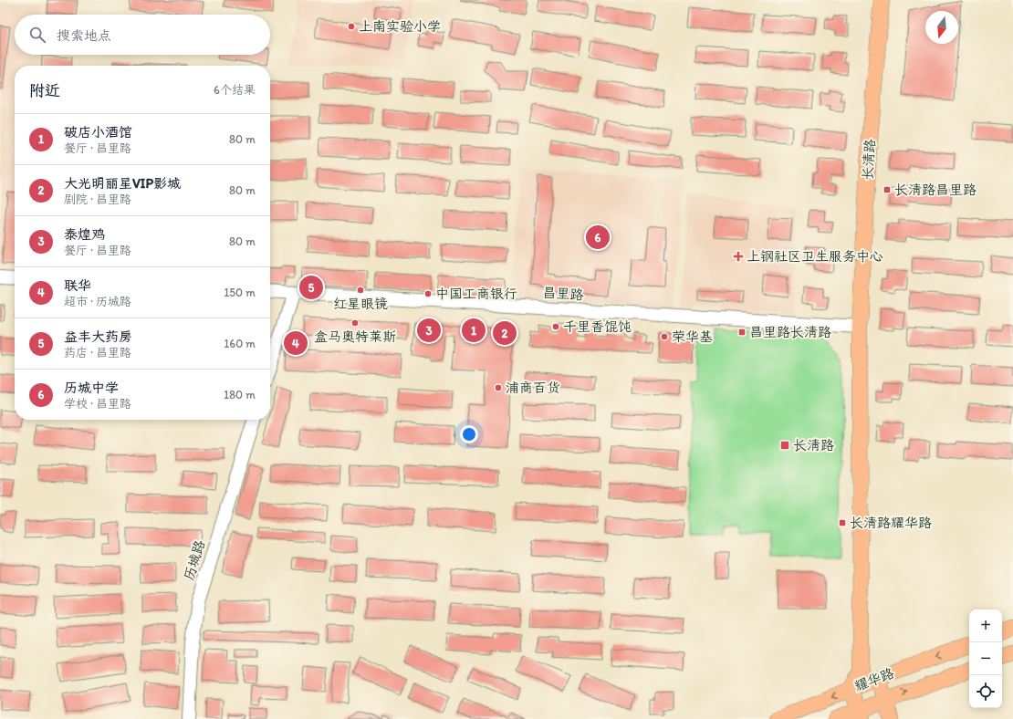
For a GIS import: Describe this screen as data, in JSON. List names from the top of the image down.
{
  "streets": {
    "main road": ["长清路", "耀华路"],
    "street": ["昌里路", "历城路"]
  },
  "crossings": [
    ["长清路", "昌里路"],
    ["长清路", "耀华路"]
  ],
  "places": {
    "other": [
      "上南实验小学",
      "红星眼镜",
      "中国工商银行",
      "盒马奥特莱斯",
      "千里香馄饨",
      "荣华基",
      "浦商百货"
    ],
    "transit": [
      "长清路昌里路",
      "昌里路长清路",
      "长清路",
      "长清路耀华路"
    ],
    "health": ["上钢社区卫生服务中心"]
  },
  "north": "bottom",
  "page": {
    "search": "搜索地点",
    "heading": ["附近", "6个结果"],
    "list": [
      {
        "mark": "1",
        "name": "破店小酒馆",
        "note": "餐厅 · 昌里路",
        "value": "80 m"
      },
      {
        "mark": "2",
        "name": "大光明丽星VIP影城",
        "note": "剧院 · 昌里路",
        "value": "80 m"
      },
      {
        "mark": "3",
        "name": "泰煌鸡",
        "note": "餐厅 · 昌里路",
        "value": "80 m"
      },
      {
        "mark": "4",
        "name": "联华",
        "note": "超市 · 历城路",
        "value": "150 m"
      },
      {
        "mark": "5",
        "name": "益丰大药房",
        "note": "药店 · 昌里路",
        "value": "160 m"
      },
      {
        "mark": "6",
        "name": "历城中学",
        "note": "学校 · 昌里路",
        "value": "180 m"
      }
    ],
    "pins": [
      "6",
      "5",
      "1",
      "3",
      "2",
      "4"
    ],
    "map_buttons": ["+", "−"]
  }
}
